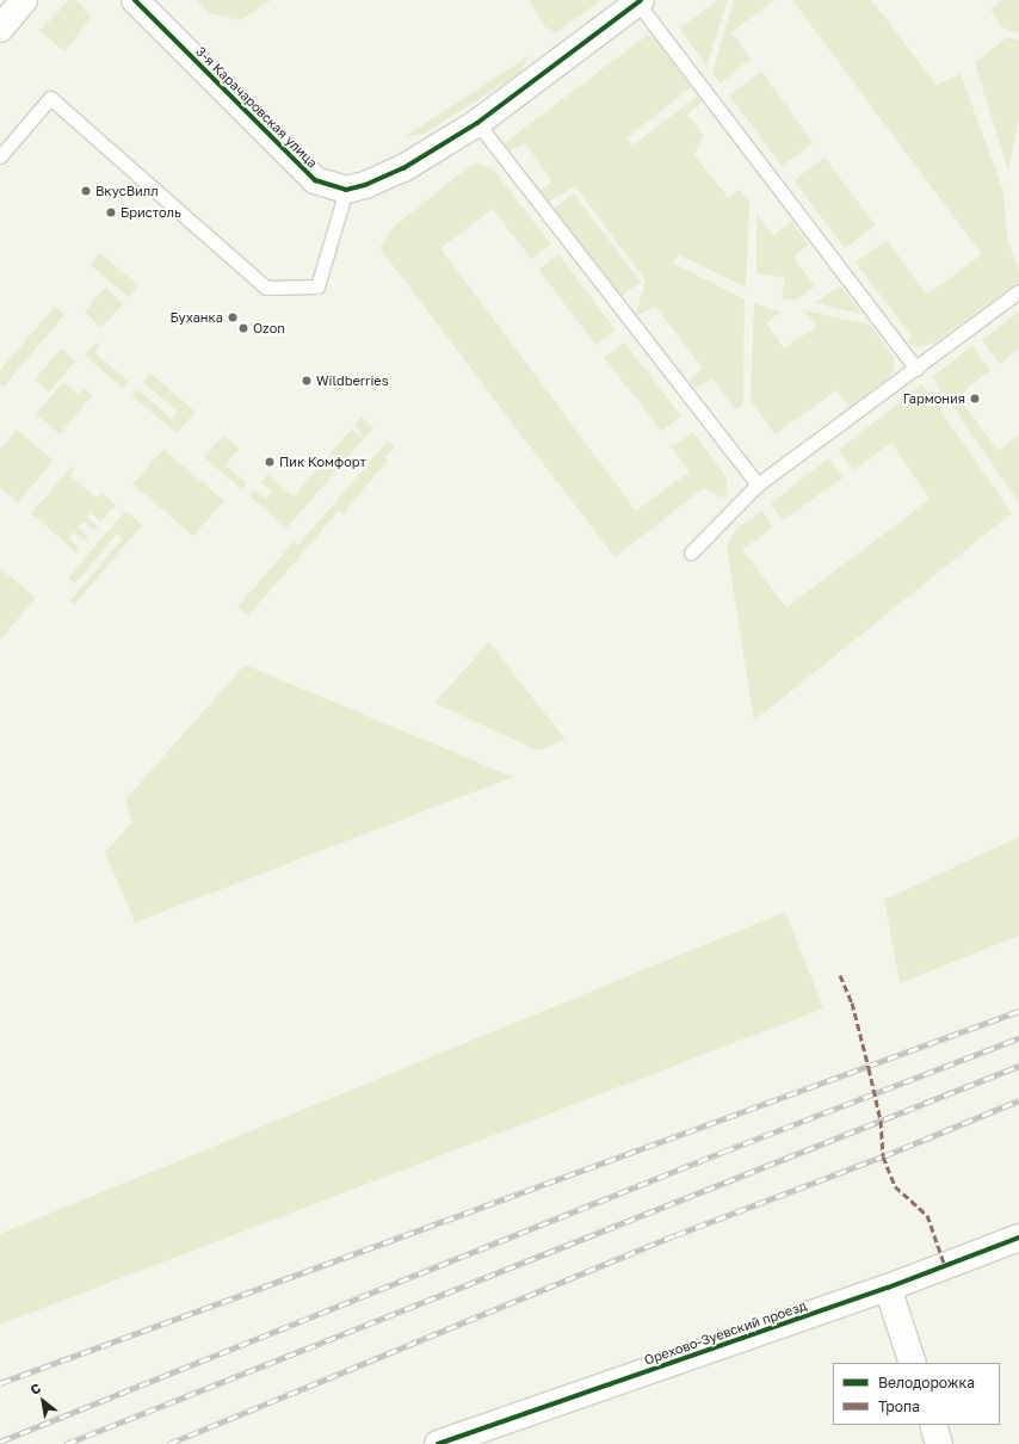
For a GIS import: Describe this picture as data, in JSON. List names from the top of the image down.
{
  "streets": {
    "street": ["3-я Карачаровская улица", "Орехово-Зуевский проезд"]
  },
  "places": [
    "ВкусВилл",
    "Бристоль",
    "Буханка",
    "Ozon",
    "Wildberries",
    "Гармония",
    "Пик Комфорт"
  ],
  "legend": ["Велодорожка", "Тропа"],
  "north": "top left"
}
